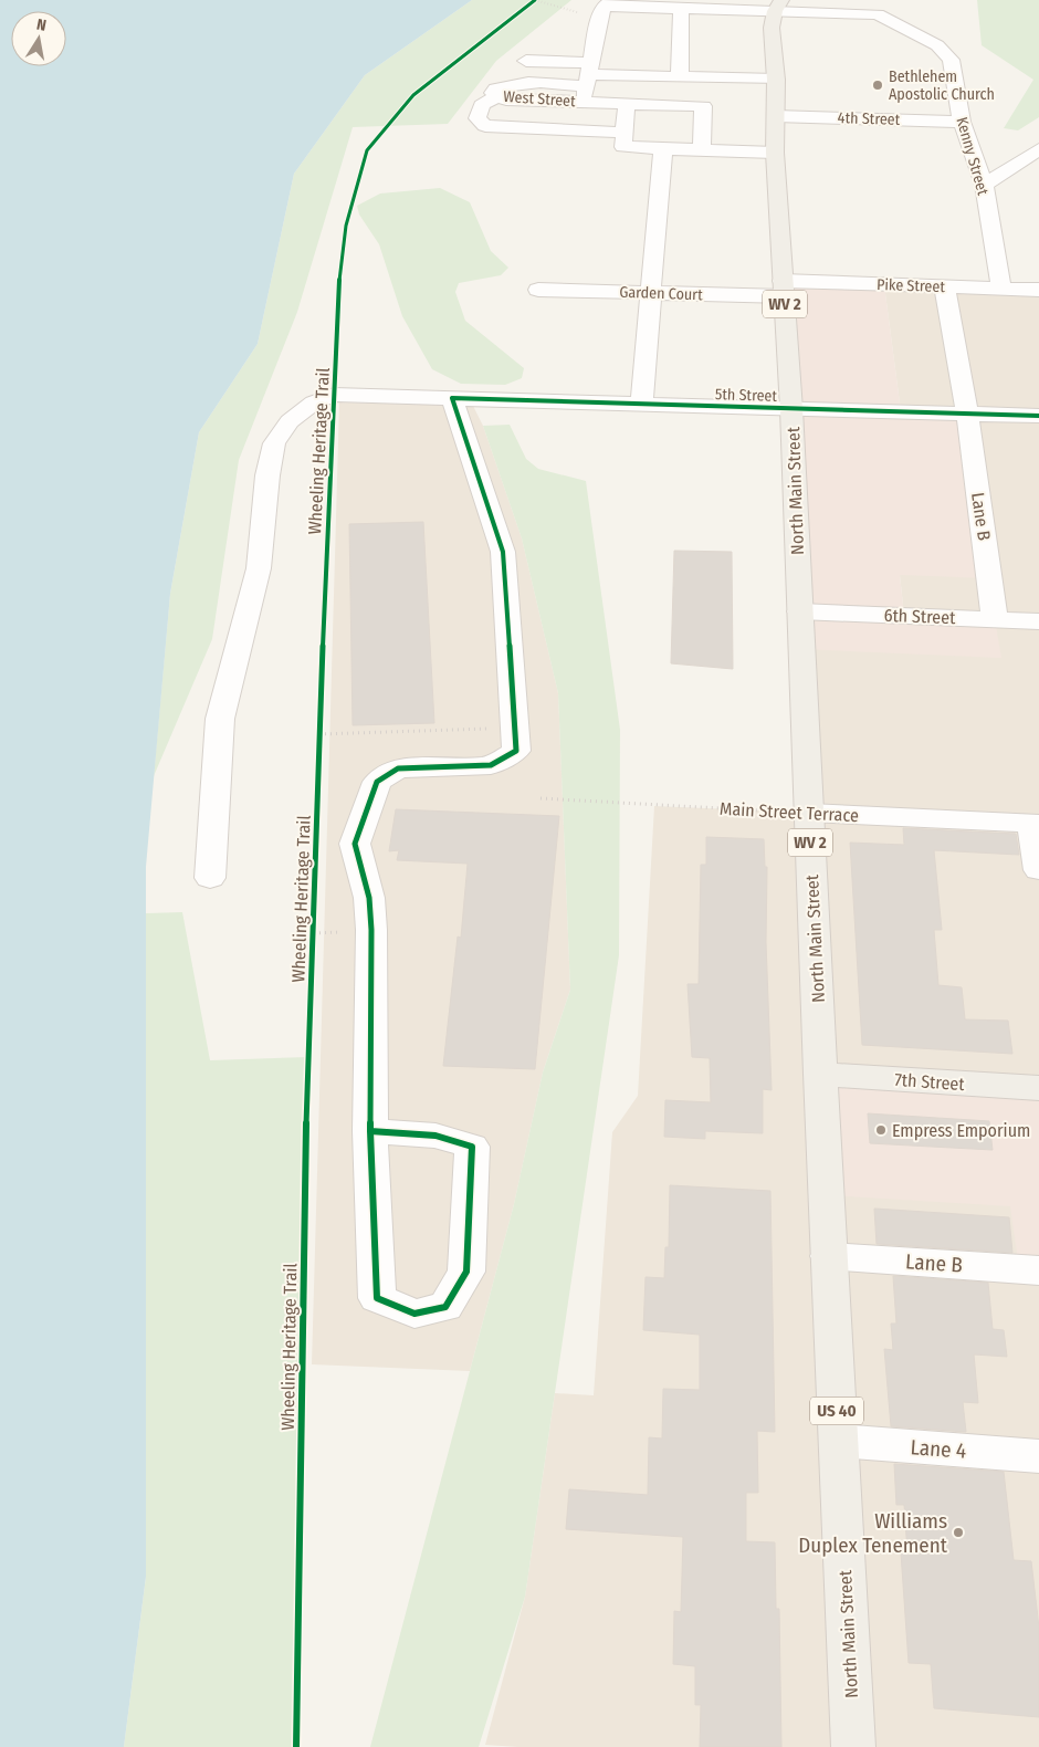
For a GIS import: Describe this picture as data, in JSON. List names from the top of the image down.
{
  "streets": {
    "main road": [
      "WV 2",
      "North Main Street",
      "7th Street",
      "US 40"
    ],
    "street": [
      "West Street",
      "4th Street",
      "Kenny Street",
      "Pike Street",
      "Garden Court",
      "5th Street",
      "Lane B",
      "6th Street",
      "Main Street Terrace",
      "Lane 4"
    ],
    "cycle path": ["Wheeling Heritage Trail"]
  },
  "crossings": [
    ["4th Street", "Kenny Street"],
    ["4th Street", "North Main Street"],
    ["Kenny Street", "Pike Street"],
    ["Pike Street", "Garden Court"],
    ["Pike Street", "North Main Street"],
    ["Garden Court", "North Main Street"],
    ["5th Street", "North Main Street"],
    ["5th Street", "Lane B"],
    ["North Main Street", "Lane B"],
    ["North Main Street", "6th Street"],
    ["North Main Street", "Main Street Terrace"],
    ["North Main Street", "7th Street"],
    ["North Main Street", "Lane 4"],
    ["Lane B", "6th Street"]
  ],
  "places": ["Bethlehem Apostolic Church", "Empress Emporium", "Williams Duplex Tenement"],
  "north": "top"
}
